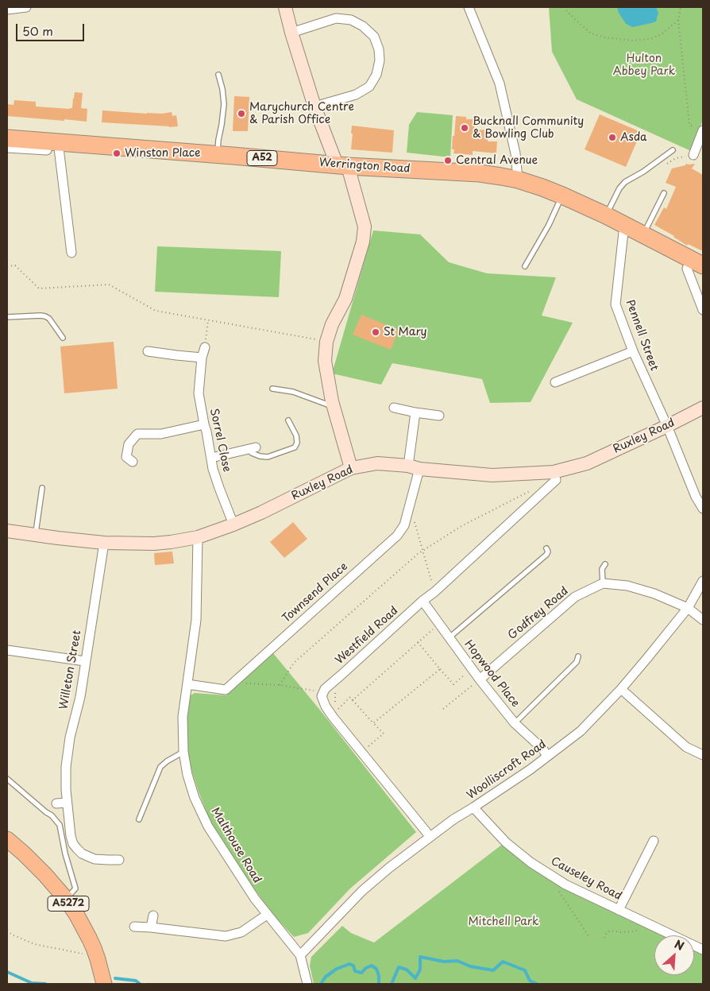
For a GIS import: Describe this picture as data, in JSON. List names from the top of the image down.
{
  "streets": {
    "highway": ["A52", "Werrington Road"],
    "main road": ["A5272"],
    "street": [
      "Pennell Street",
      "Ruxley Road",
      "Sorrel Close",
      "Townsend Place",
      "Godfrey Road",
      "Westfield Road",
      "Willeton Street",
      "Hopwood Place",
      "Woolliscroft Road",
      "Malthouse Road",
      "Causeley Road"
    ]
  },
  "crossings": [
    ["Werrington Road", "Pennell Street"],
    ["Pennell Street", "Ruxley Road"],
    ["Ruxley Road", "Sorrel Close"],
    ["Ruxley Road", "Townsend Place"],
    ["Ruxley Road", "Westfield Road"],
    ["Ruxley Road", "Willeton Street"],
    ["Ruxley Road", "Malthouse Road"],
    ["Townsend Place", "Malthouse Road"],
    ["Godfrey Road", "Hopwood Place"],
    ["Westfield Road", "Hopwood Place"],
    ["Hopwood Place", "Woolliscroft Road"],
    ["Woolliscroft Road", "Malthouse Road"],
    ["Woolliscroft Road", "Causeley Road"]
  ],
  "parks": ["Hulton Abbey Park", "Mitchell Park"],
  "places": [
    "Marychurch Centre & Parish Office",
    "Bucknall Community & Bowling Club",
    "Asda",
    "Winston Place",
    "Central Avenue",
    "St Mary"
  ],
  "scale_bar": "50 m",
  "north": "top right"
}
